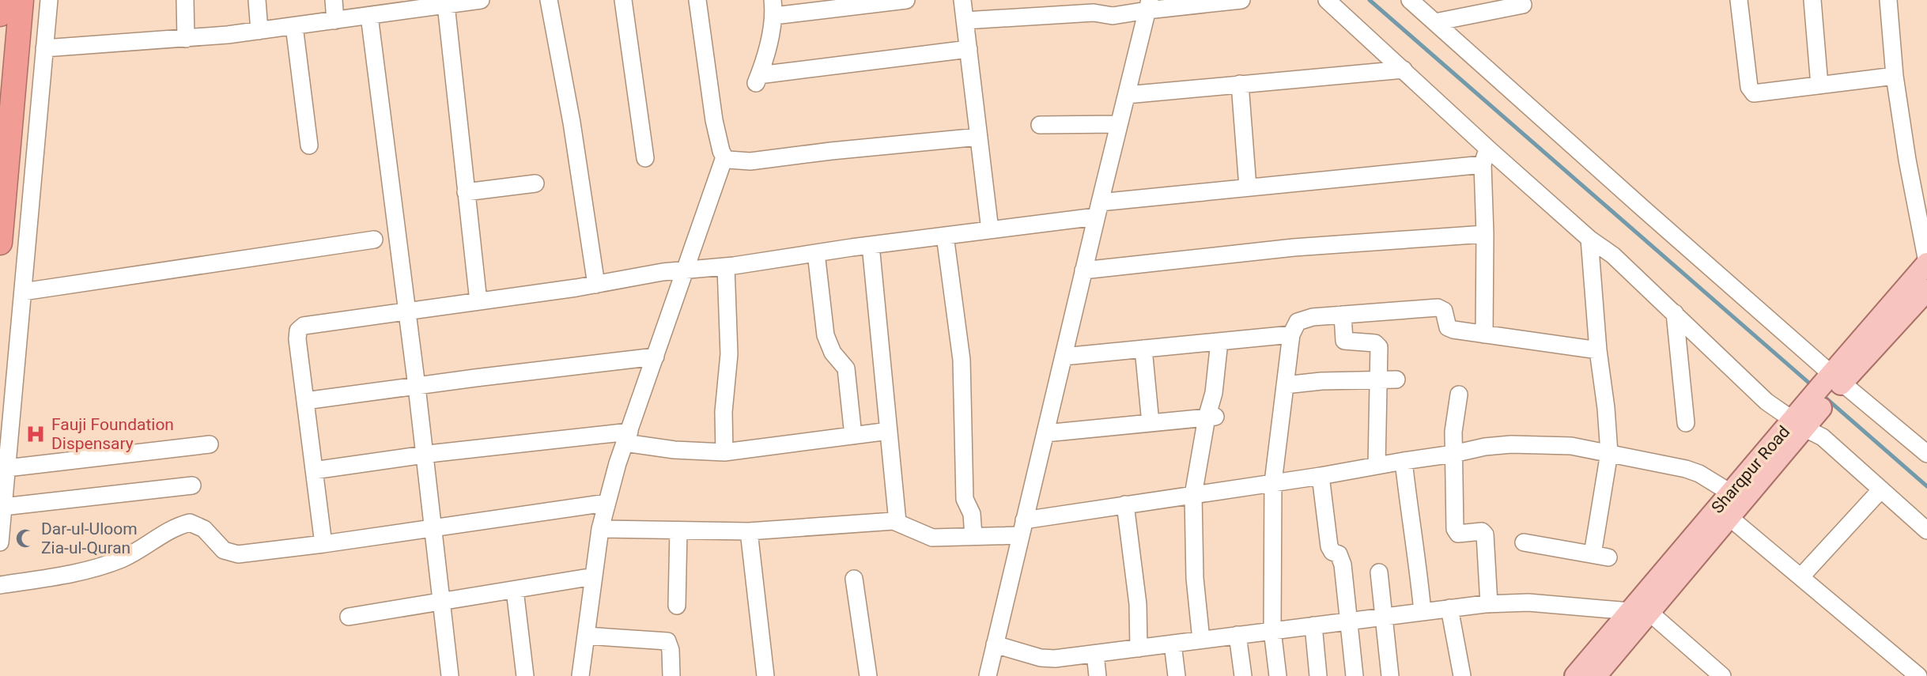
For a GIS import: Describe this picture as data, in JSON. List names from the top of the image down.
{
  "streets": {
    "main road": ["Sharqpur Road"]
  },
  "places": {
    "hospital": ["Fauji Foundation Dispensary"],
    "mosque": ["Dar-ul-Uloom Zia-ul-Quran"]
  }
}
